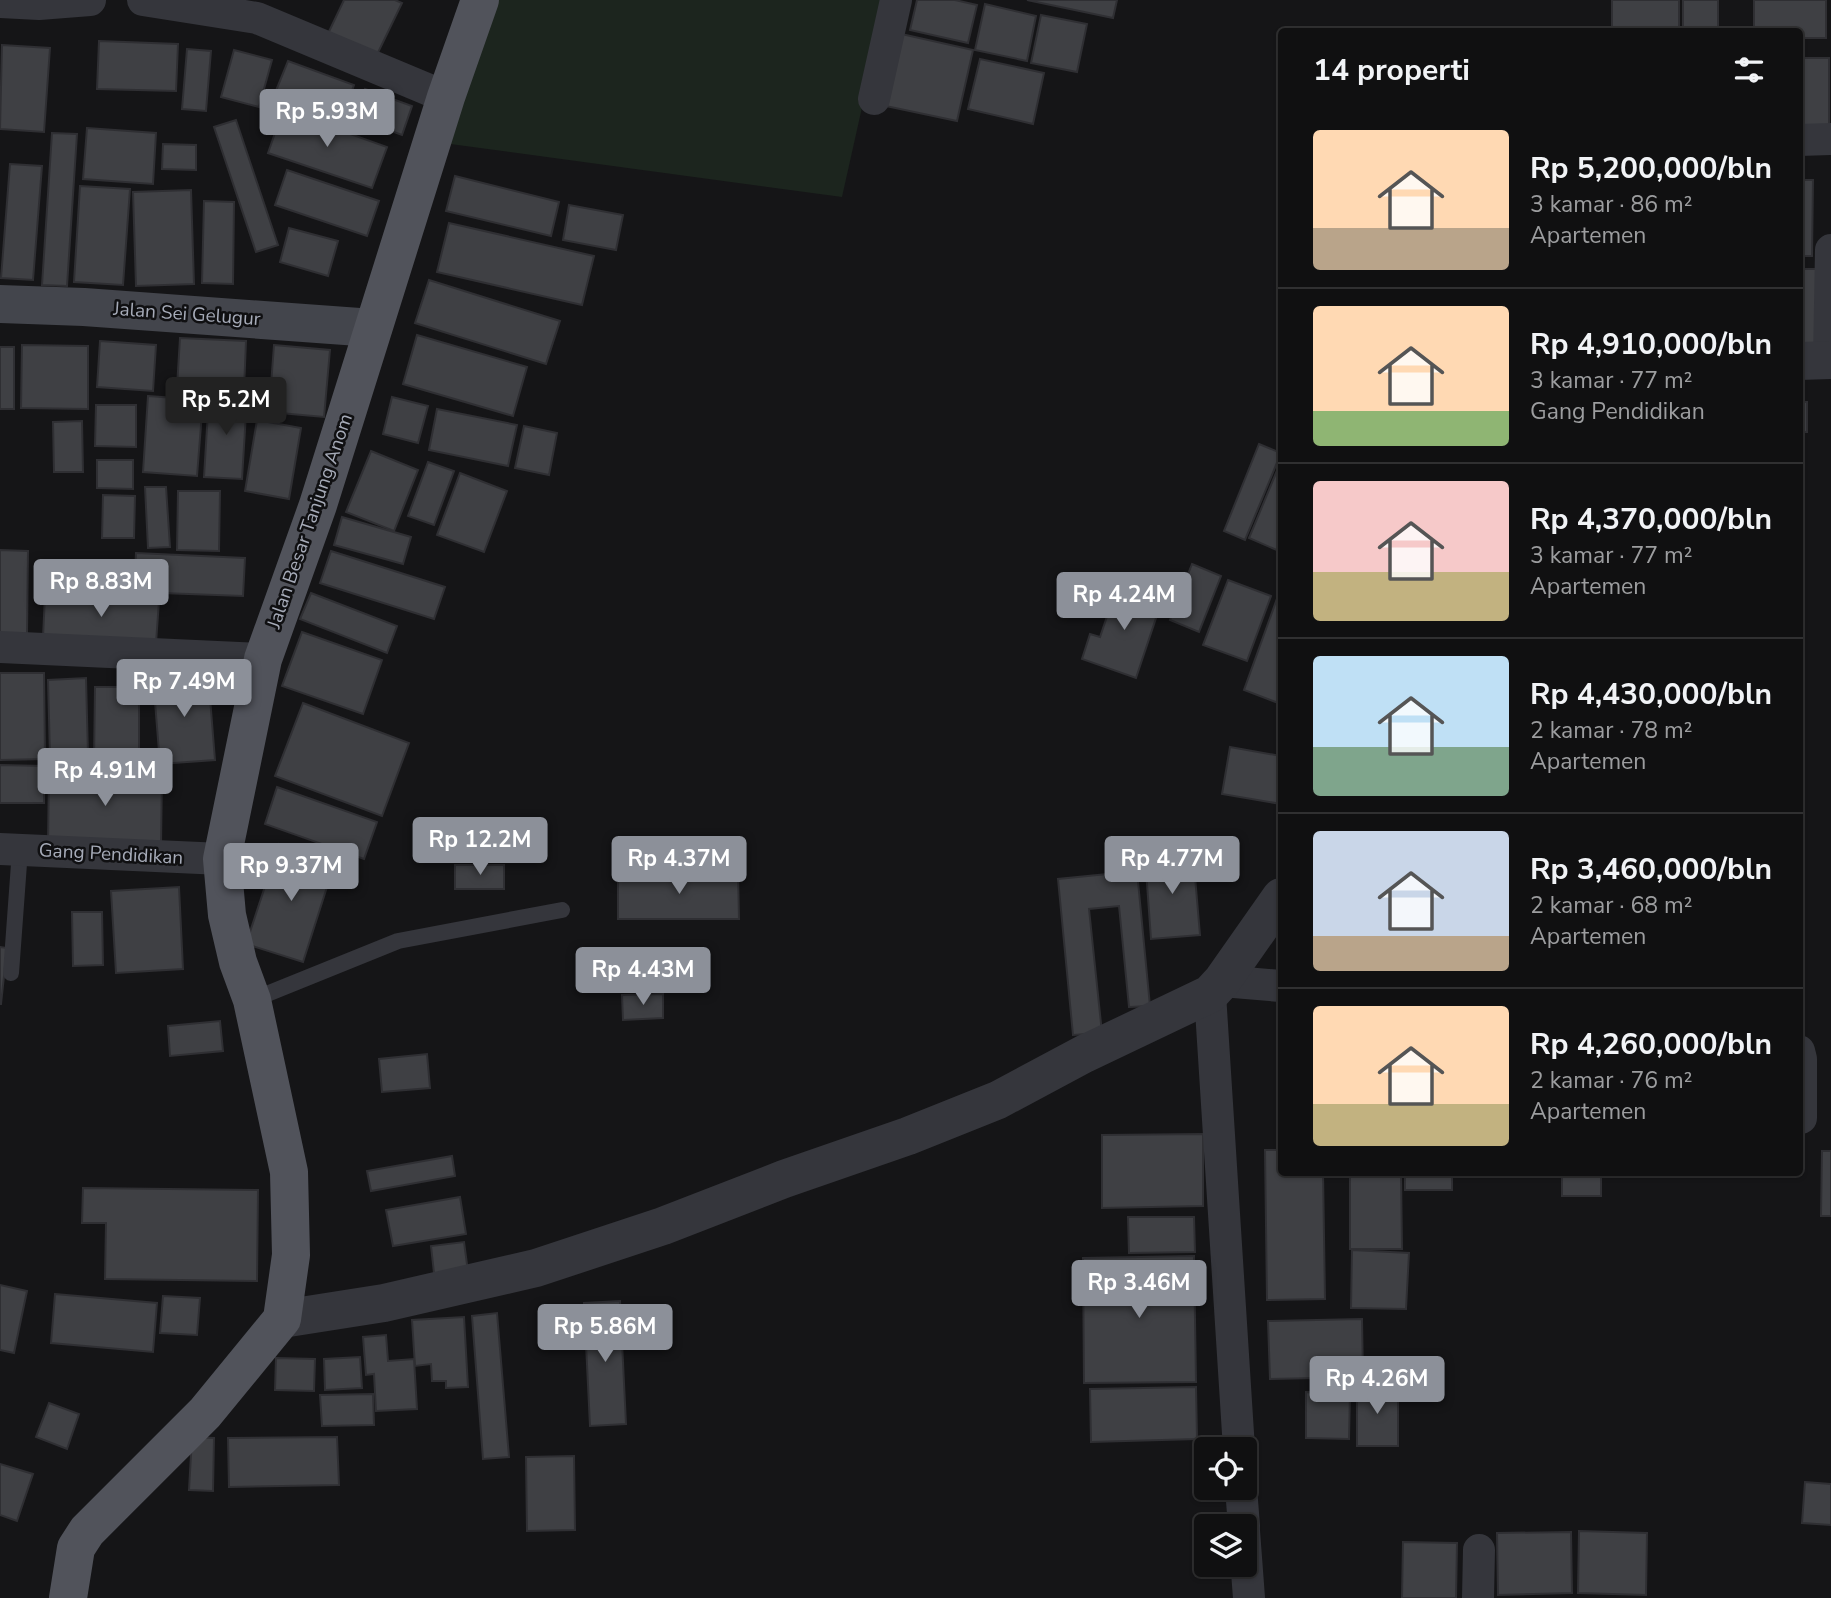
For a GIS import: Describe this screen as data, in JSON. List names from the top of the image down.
{
  "streets": {
    "main road": ["Jalan Sei Gelugur", "Jalan Besar Tanjung Anom"],
    "street": ["Gang Pendidikan"]
  },
  "crossings": [
    ["Jalan Sei Gelugur", "Jalan Besar Tanjung Anom"],
    ["Jalan Besar Tanjung Anom", "Gang Pendidikan"]
  ],
  "page": {
    "heading": "14 properti",
    "price": [
      "Rp 5.93M",
      "Rp 5.2M",
      "Rp 8.83M",
      "Rp 4.24M",
      "Rp 7.49M",
      "Rp 4.91M",
      "Rp 12.2M",
      "Rp 4.37M",
      "Rp 4.77M",
      "Rp 9.37M",
      "Rp 4.43M",
      "Rp 3.46M",
      "Rp 5.86M",
      "Rp 4.26M"
    ],
    "list": [
      {
        "name": "Rp 5,200,000/bln",
        "note": "3 kamar · 86 m² · Apartemen"
      },
      {
        "name": "Rp 4,910,000/bln",
        "note": "3 kamar · 77 m² · Gang Pendidikan"
      },
      {
        "name": "Rp 4,370,000/bln",
        "note": "3 kamar · 77 m² · Apartemen"
      },
      {
        "name": "Rp 4,430,000/bln",
        "note": "2 kamar · 78 m² · Apartemen"
      },
      {
        "name": "Rp 3,460,000/bln",
        "note": "2 kamar · 68 m² · Apartemen"
      },
      {
        "name": "Rp 4,260,000/bln",
        "note": "2 kamar · 76 m² · Apartemen"
      }
    ]
  }
}
